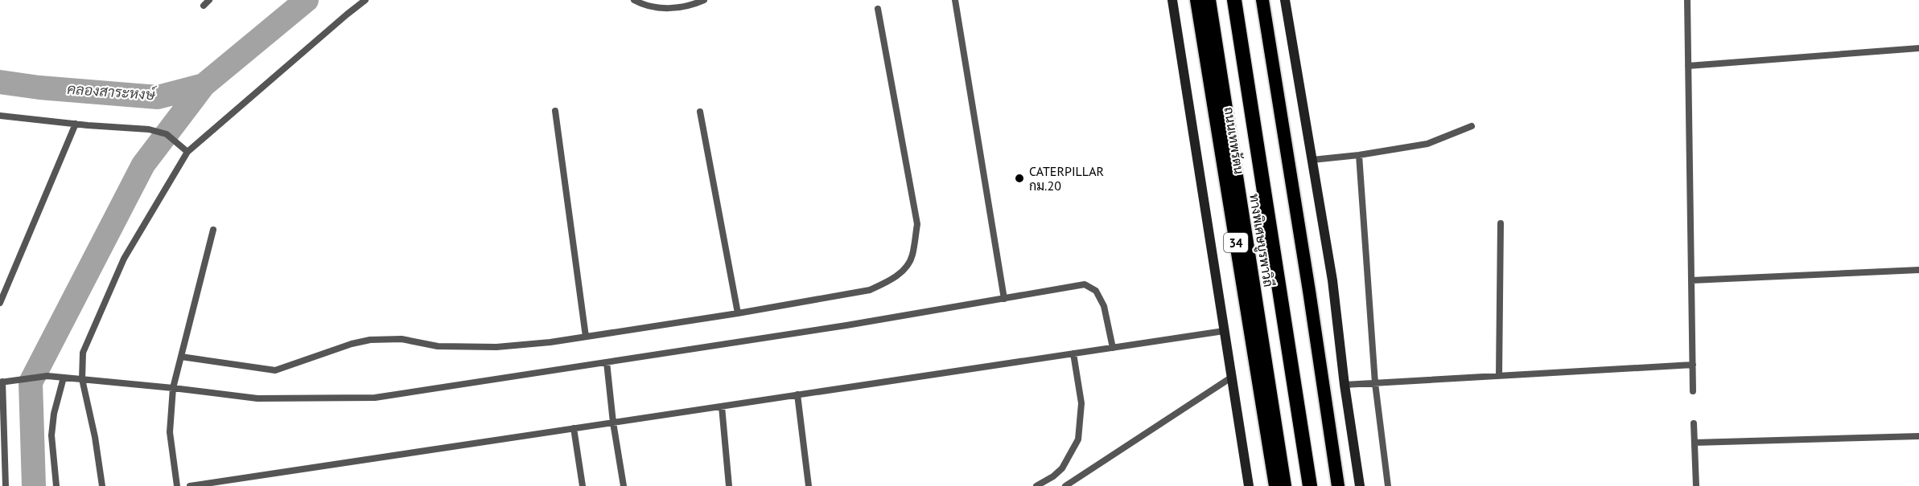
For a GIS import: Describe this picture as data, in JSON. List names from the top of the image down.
{
  "streets": {
    "highway": ["ถนนเทพรัตน", "ทางพิเศษบูรพาวิถี", "34"]
  },
  "water": ["คลองสาระหงษ์"],
  "places": ["CATERPILLAR กม.20"]
}
